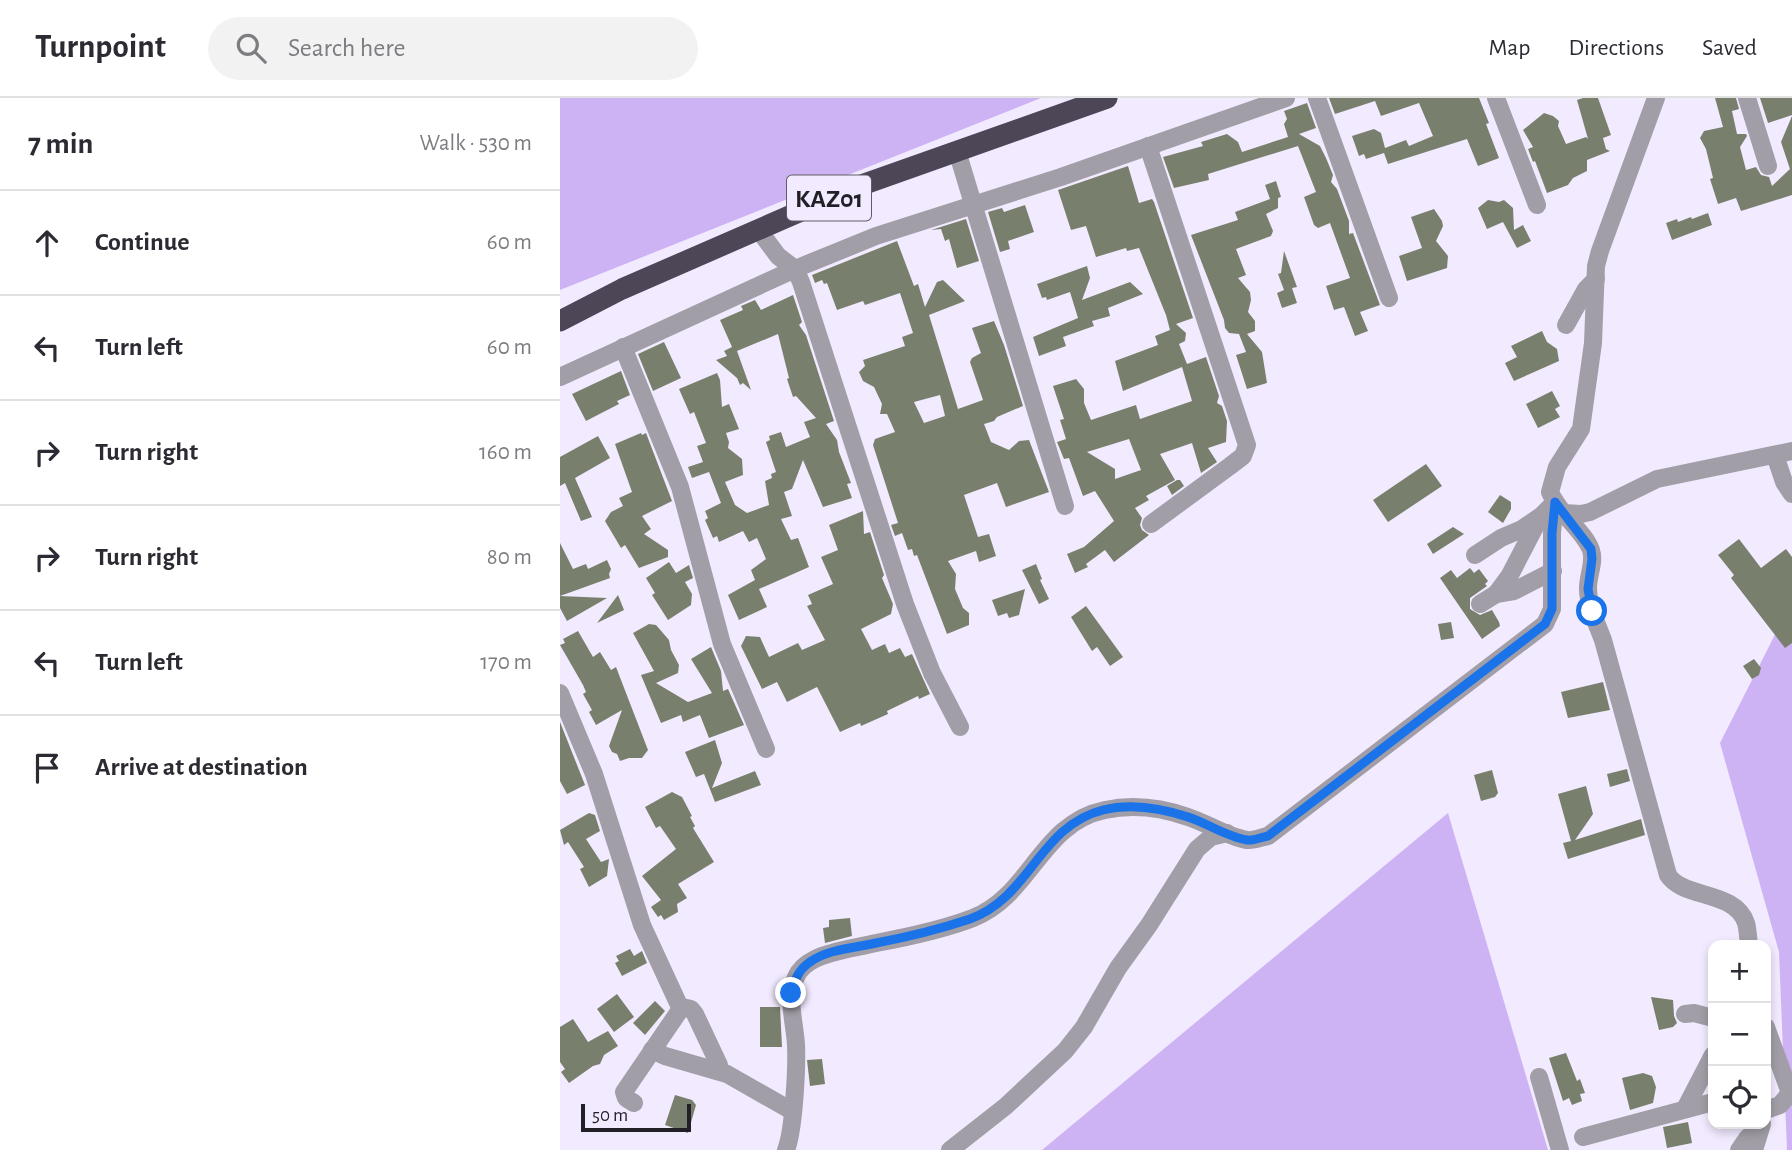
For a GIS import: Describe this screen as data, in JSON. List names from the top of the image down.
{
  "streets": {
    "highway": ["KАZ01"]
  },
  "scale_bar": "50 m",
  "page": {
    "header": "Turnpoint",
    "search": "Search here",
    "nav": ["Map", "Directions", "Saved"],
    "heading": ["7 min", "Walk · 530 m"],
    "list": [
      ["Continue", "60 m"],
      ["Turn left", "60 m"],
      ["Turn right", "160 m"],
      ["Turn right", "80 m"],
      ["Turn left", "170 m"],
      "Arrive at destination"
    ],
    "map_buttons": ["+", "−"],
    "scale": "50 m"
  }
}
